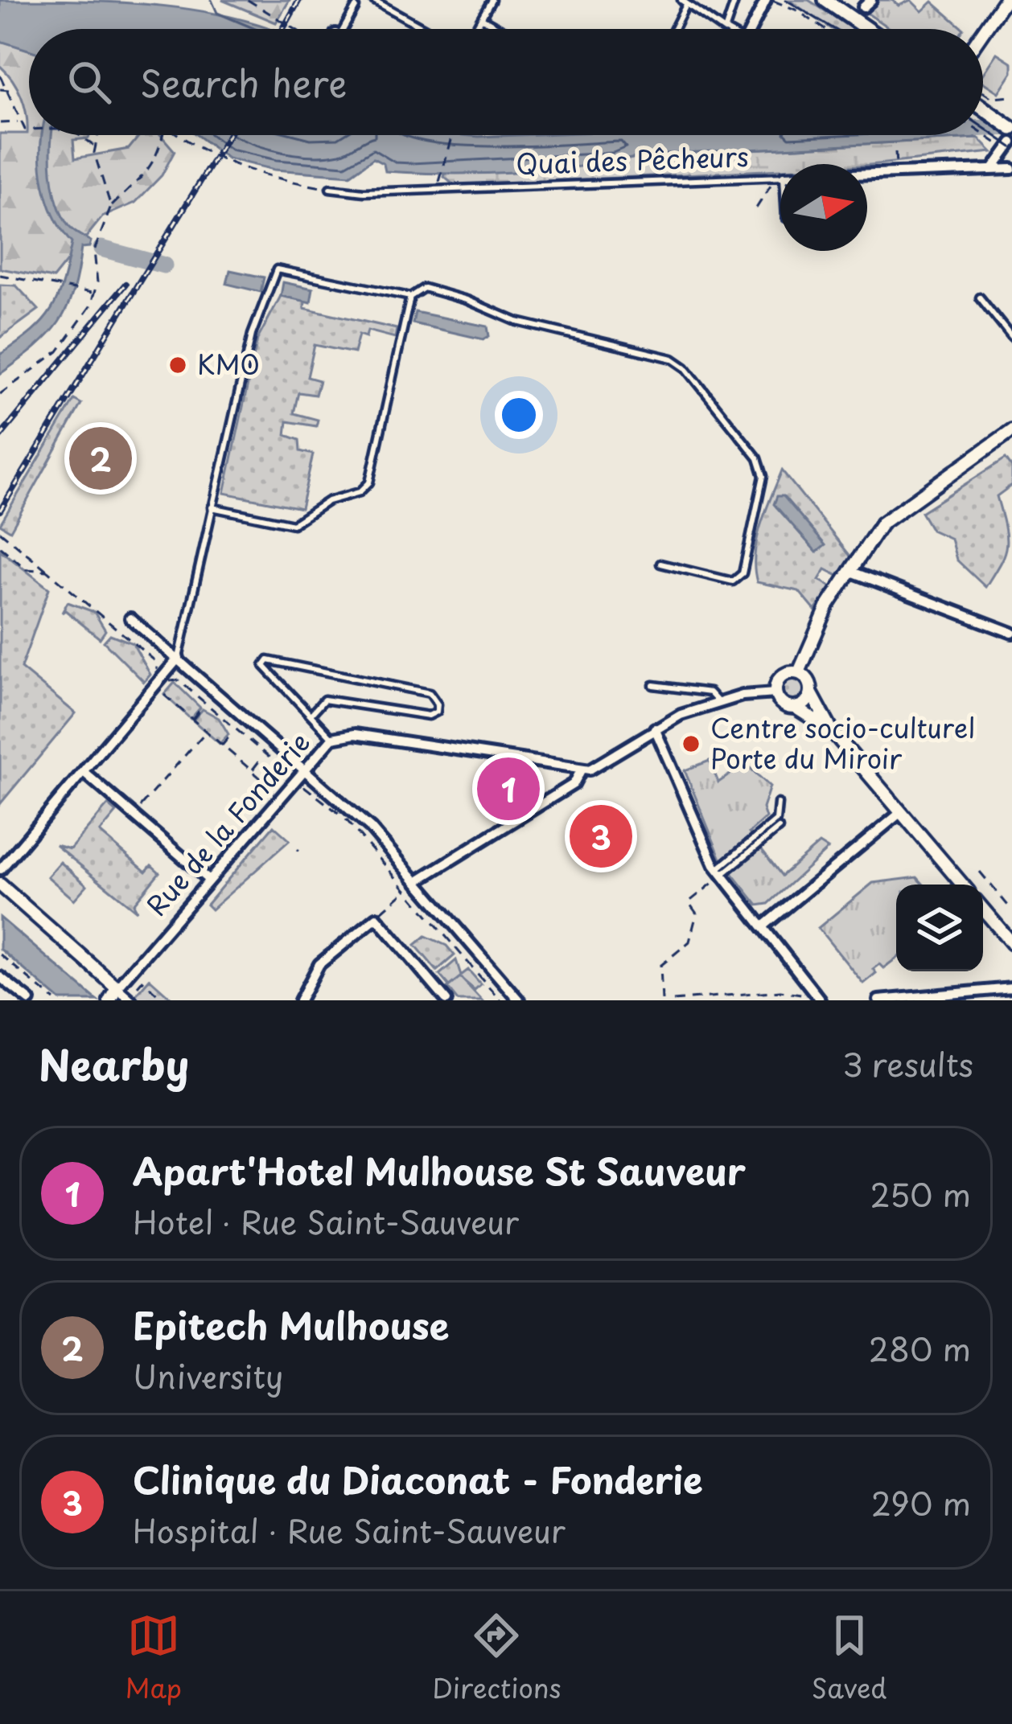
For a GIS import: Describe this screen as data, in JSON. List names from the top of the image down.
{
  "streets": {
    "street": ["Quai des Pêcheurs", "Rue de la Fonderie"]
  },
  "places": ["KM0", "Centre socio-culturel Porte du Miroir"],
  "north": "right",
  "page": {
    "search": "Search here",
    "pins": ["2", "1", "3"],
    "heading": ["Nearby", "3 results"],
    "list": [
      {
        "mark": "1",
        "name": "Apart'Hotel Mulhouse St Sauveur",
        "note": "Hotel · Rue Saint-Sauveur",
        "value": "250 m"
      },
      {
        "mark": "2",
        "name": "Epitech Mulhouse",
        "note": "University",
        "value": "280 m"
      },
      {
        "mark": "3",
        "name": "Clinique du Diaconat - Fonderie",
        "note": "Hospital · Rue Saint-Sauveur",
        "value": "290 m"
      }
    ],
    "nav": ["Map", "Directions", "Saved"]
  }
}
